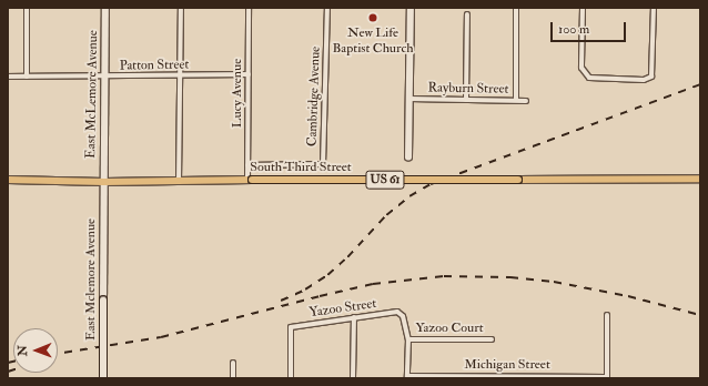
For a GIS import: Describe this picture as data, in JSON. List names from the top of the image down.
{
  "streets": {
    "main road": [
      "East McLemore Avenue",
      "South Third Street",
      "US 61",
      "East Mclemore Avenue"
    ],
    "street": [
      "Patton Street",
      "Rayburn Street",
      "Lucy Avenue",
      "Cambridge Avenue",
      "Yazoo Street",
      "Yazoo Court",
      "Michigan Street"
    ]
  },
  "crossings": [
    ["Patton Street", "Lucy Avenue"],
    ["Patton Street", "East McLemore Avenue"],
    ["Lucy Avenue", "Cambridge Avenue"],
    ["Lucy Avenue", "South Third Street"],
    ["East McLemore Avenue", "South Third Street"],
    ["East McLemore Avenue", "East Mclemore Avenue"],
    ["South Third Street", "East Mclemore Avenue"],
    ["Yazoo Street", "Yazoo Court"]
  ],
  "places": ["New Life Baptist Church"],
  "scale_bar": "100 m",
  "north": "left"
}
